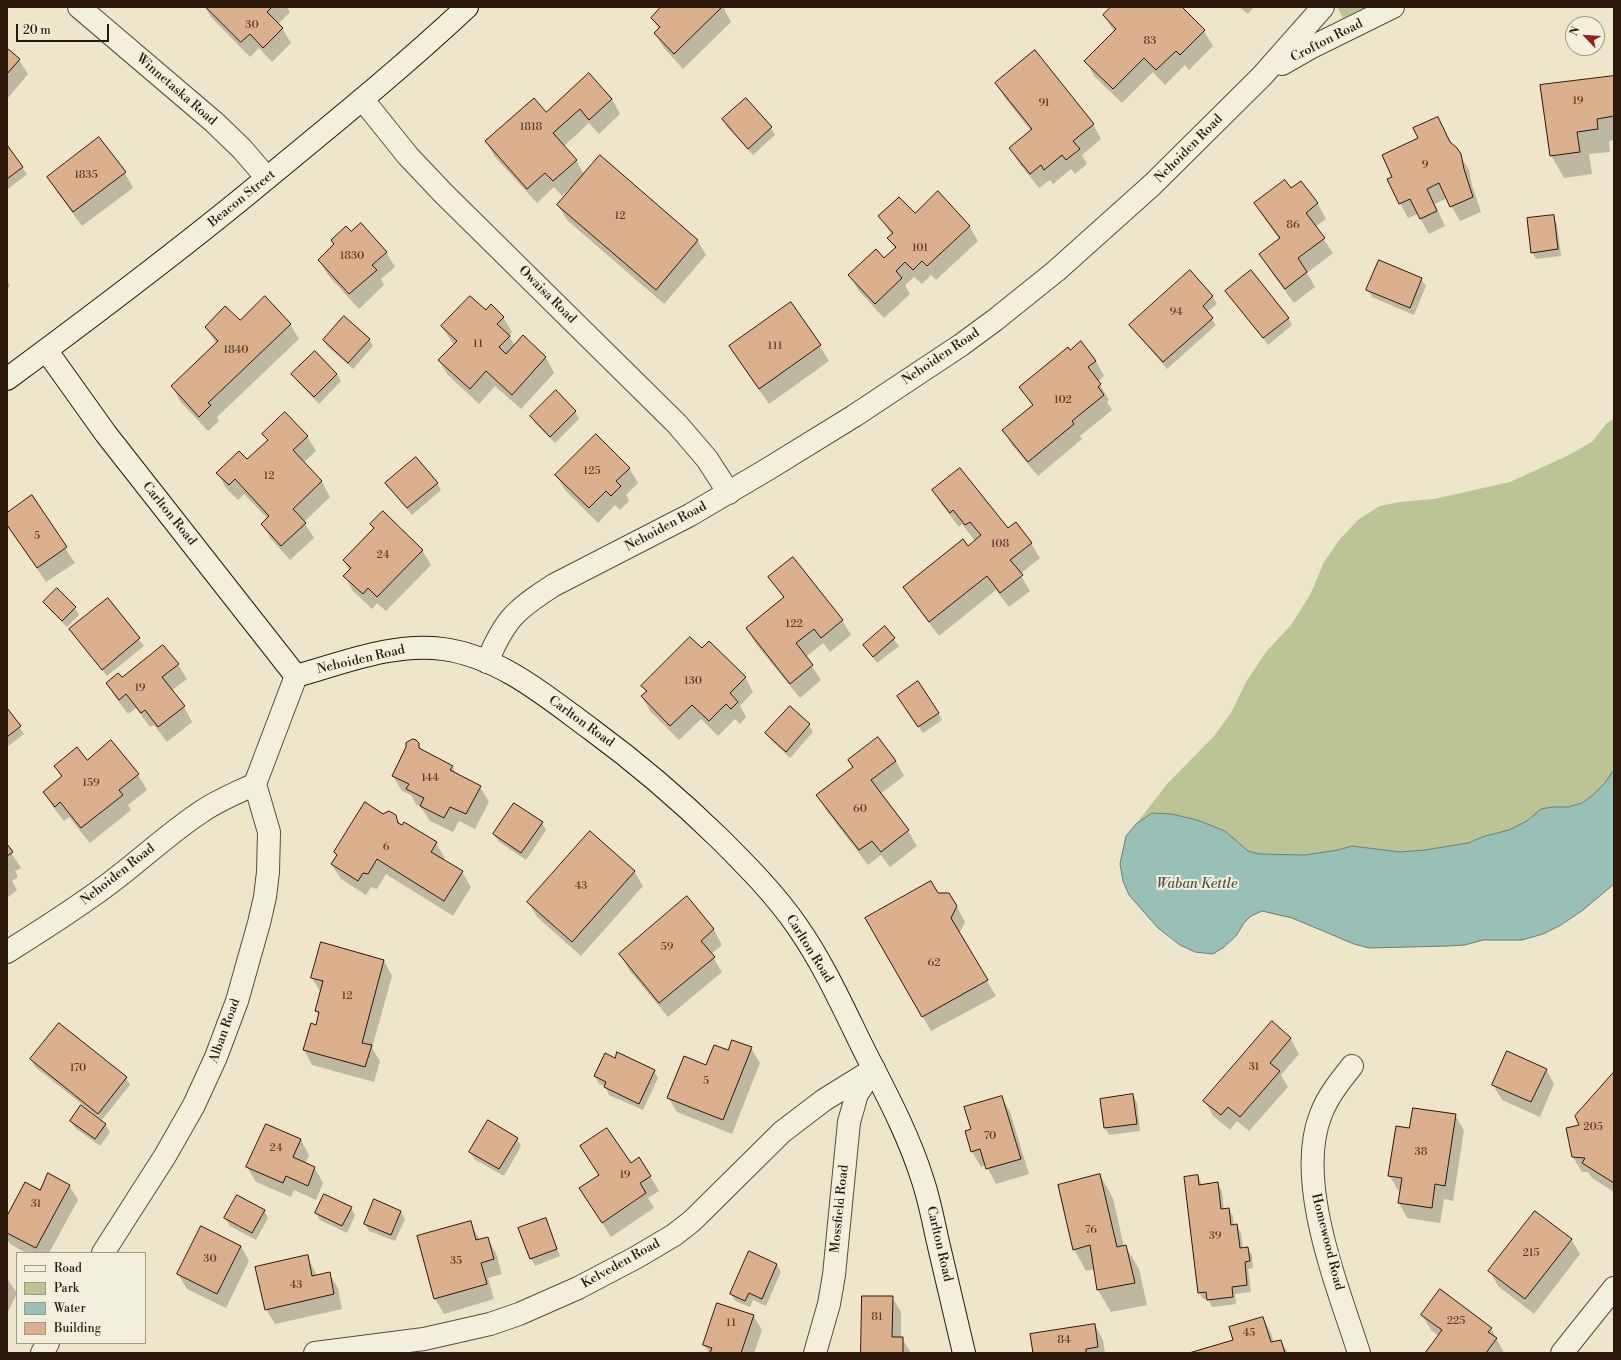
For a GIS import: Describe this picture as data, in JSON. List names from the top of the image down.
{
  "streets": {
    "street": [
      "Crofton Road",
      "Winnetaska Road",
      "Nehoiden Road",
      "Beacon Street",
      "Owaisa Road",
      "Carlton Road",
      "Alban Road",
      "Mossfield Road",
      "Homewood Road",
      "Kelveden Road"
    ]
  },
  "crossings": [
    ["Crofton Road", "Nehoiden Road"],
    ["Winnetaska Road", "Beacon Street"],
    ["Nehoiden Road", "Owaisa Road"],
    ["Nehoiden Road", "Carlton Road"],
    ["Nehoiden Road", "Alban Road"],
    ["Beacon Street", "Owaisa Road"],
    ["Beacon Street", "Carlton Road"],
    ["Carlton Road", "Mossfield Road"],
    ["Carlton Road", "Kelveden Road"],
    ["Mossfield Road", "Kelveden Road"]
  ],
  "water": ["Waban Kettle"],
  "house_numbers": [
    "30",
    "83",
    "19",
    "91",
    "1818",
    "9",
    "1835",
    "12",
    "86",
    "101",
    "1830",
    "94",
    "11",
    "111",
    "1840",
    "102",
    "125",
    "12",
    "5",
    "108",
    "24",
    "122",
    "130",
    "19",
    "144",
    "159",
    "60",
    "6",
    "43",
    "59",
    "62",
    "12",
    "31",
    "170",
    "5",
    "205",
    "70",
    "24",
    "38",
    "19",
    "31",
    "76",
    "39",
    "215",
    "30",
    "35",
    "43",
    "81",
    "225",
    "11",
    "45",
    "84"
  ],
  "legend": [
    "Road",
    "Park",
    "Water",
    "Building"
  ],
  "scale_bar": "20 m",
  "north": "top left"
}
